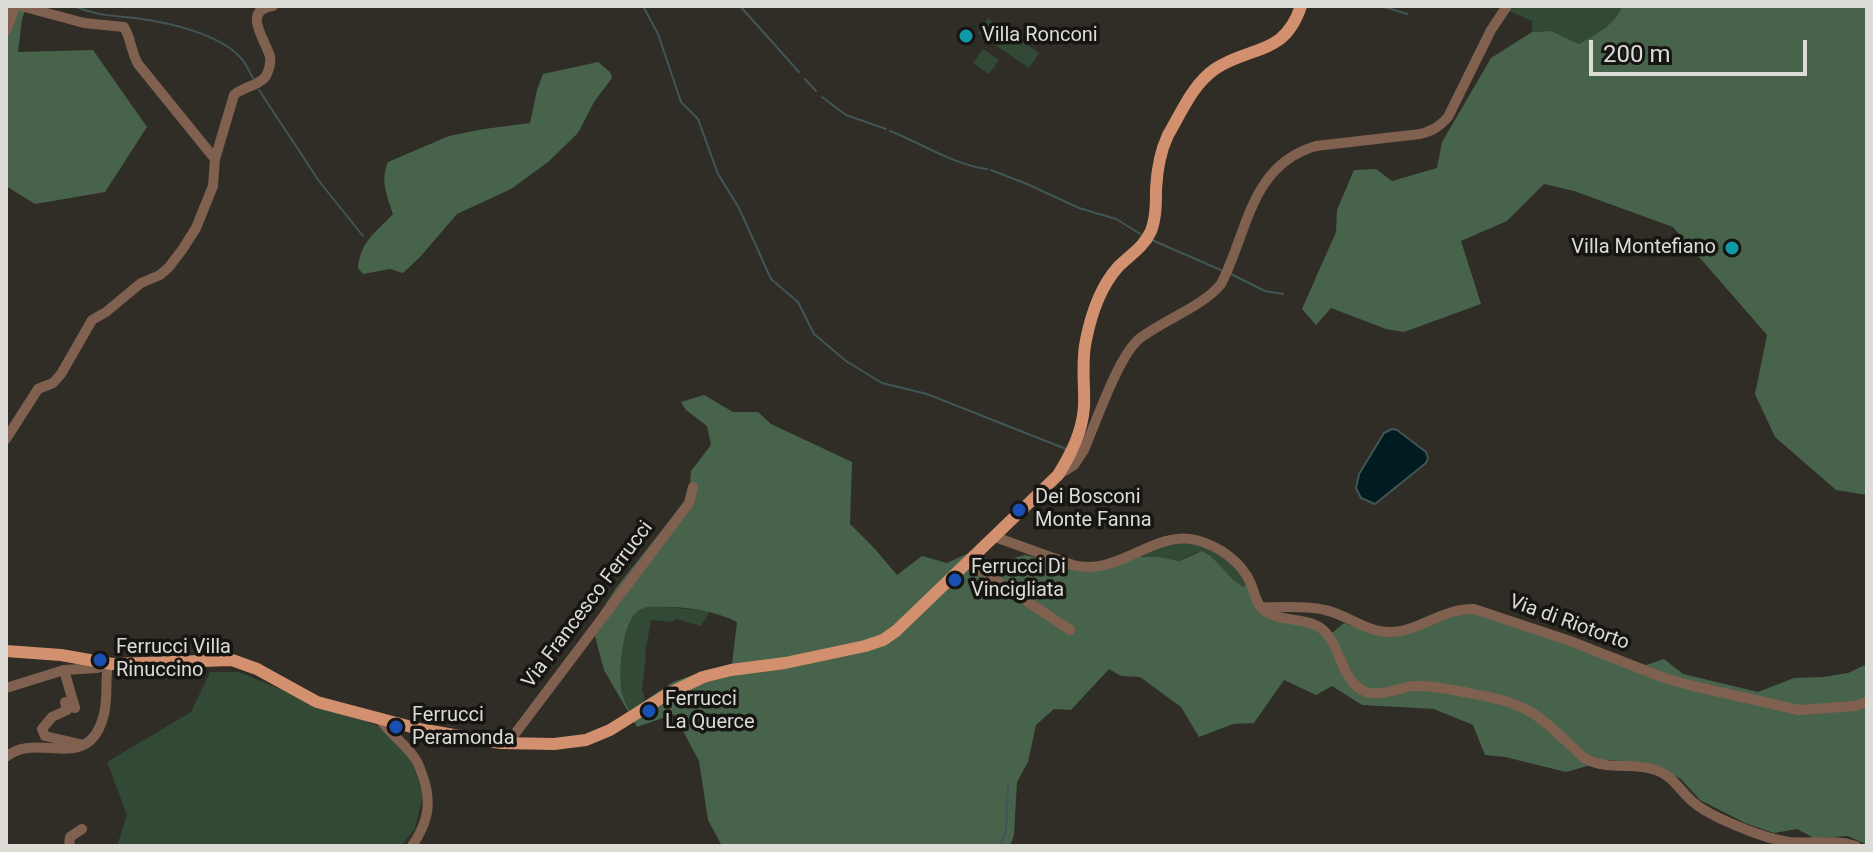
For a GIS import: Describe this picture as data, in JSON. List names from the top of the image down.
{
  "streets": {
    "street": ["Via Francesco Ferrucci", "Via di Riotorto"]
  },
  "places": [
    "Villa Ronconi",
    "Villa Montefiano",
    "Dei Bosconi Monte Fanna",
    "Ferrucci Di Vincigliata",
    "Ferrucci Villa Rinuccino",
    "Ferrucci La Querce",
    "Ferrucci Peramonda"
  ],
  "scale_bar": "200 m"
}
